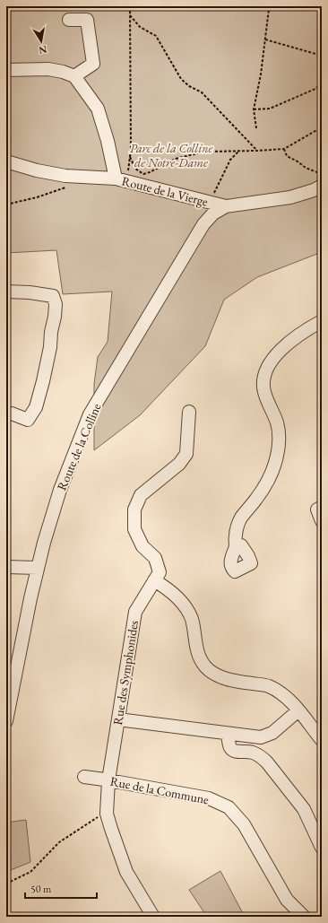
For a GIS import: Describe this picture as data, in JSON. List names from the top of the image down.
{
  "streets": {
    "street": [
      "Route de la Vierge",
      "Route de la Colline",
      "Rue des Symphonides",
      "Rue de la Commune"
    ]
  },
  "crossings": [
    ["Route de la Vierge", "Route de la Colline"],
    ["Rue des Symphonides", "Rue de la Commune"]
  ],
  "parks": ["Parc de la Colline de Notre-Dame"],
  "scale_bar": "50 m",
  "north": "bottom"
}
